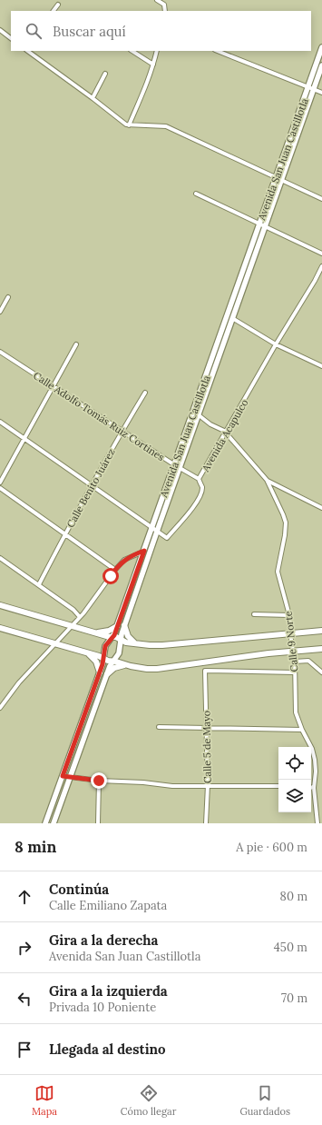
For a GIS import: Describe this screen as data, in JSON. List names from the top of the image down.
{
  "streets": {
    "main road": ["Avenida San Juan Castillotla"],
    "street": [
      "Calle Adolfo Tomás Ruiz Cortines",
      "Avenida Acapulco",
      "Calle Benito Juárez",
      "Calle 9 Norte",
      "Calle 5 de Mayo"
    ]
  },
  "crossings": [
    ["Avenida San Juan Castillotla", "Calle Adolfo Tomás Ruiz Cortines"],
    ["Avenida San Juan Castillotla", "Avenida Acapulco"],
    ["Avenida San Juan Castillotla", "Calle 9 Norte"],
    ["Calle Adolfo Tomás Ruiz Cortines", "Avenida Acapulco"],
    ["Calle Adolfo Tomás Ruiz Cortines", "Calle Benito Juárez"],
    ["Avenida Acapulco", "Calle Benito Juárez"],
    ["Avenida Acapulco", "Calle 9 Norte"],
    ["Calle 9 Norte", "Calle 5 de Mayo"]
  ],
  "page": {
    "search": "Buscar aquí",
    "heading": ["8 min", "A pie · 600 m"],
    "list": [
      ["Continúa", "Calle Emiliano Zapata", "80 m"],
      ["Gira a la derecha", "Avenida San Juan Castillotla", "450 m"],
      ["Gira a la izquierda", "Privada 10 Poniente", "70 m"],
      "Llegada al destino"
    ],
    "nav": ["Mapa", "Cómo llegar", "Guardados"]
  }
}
